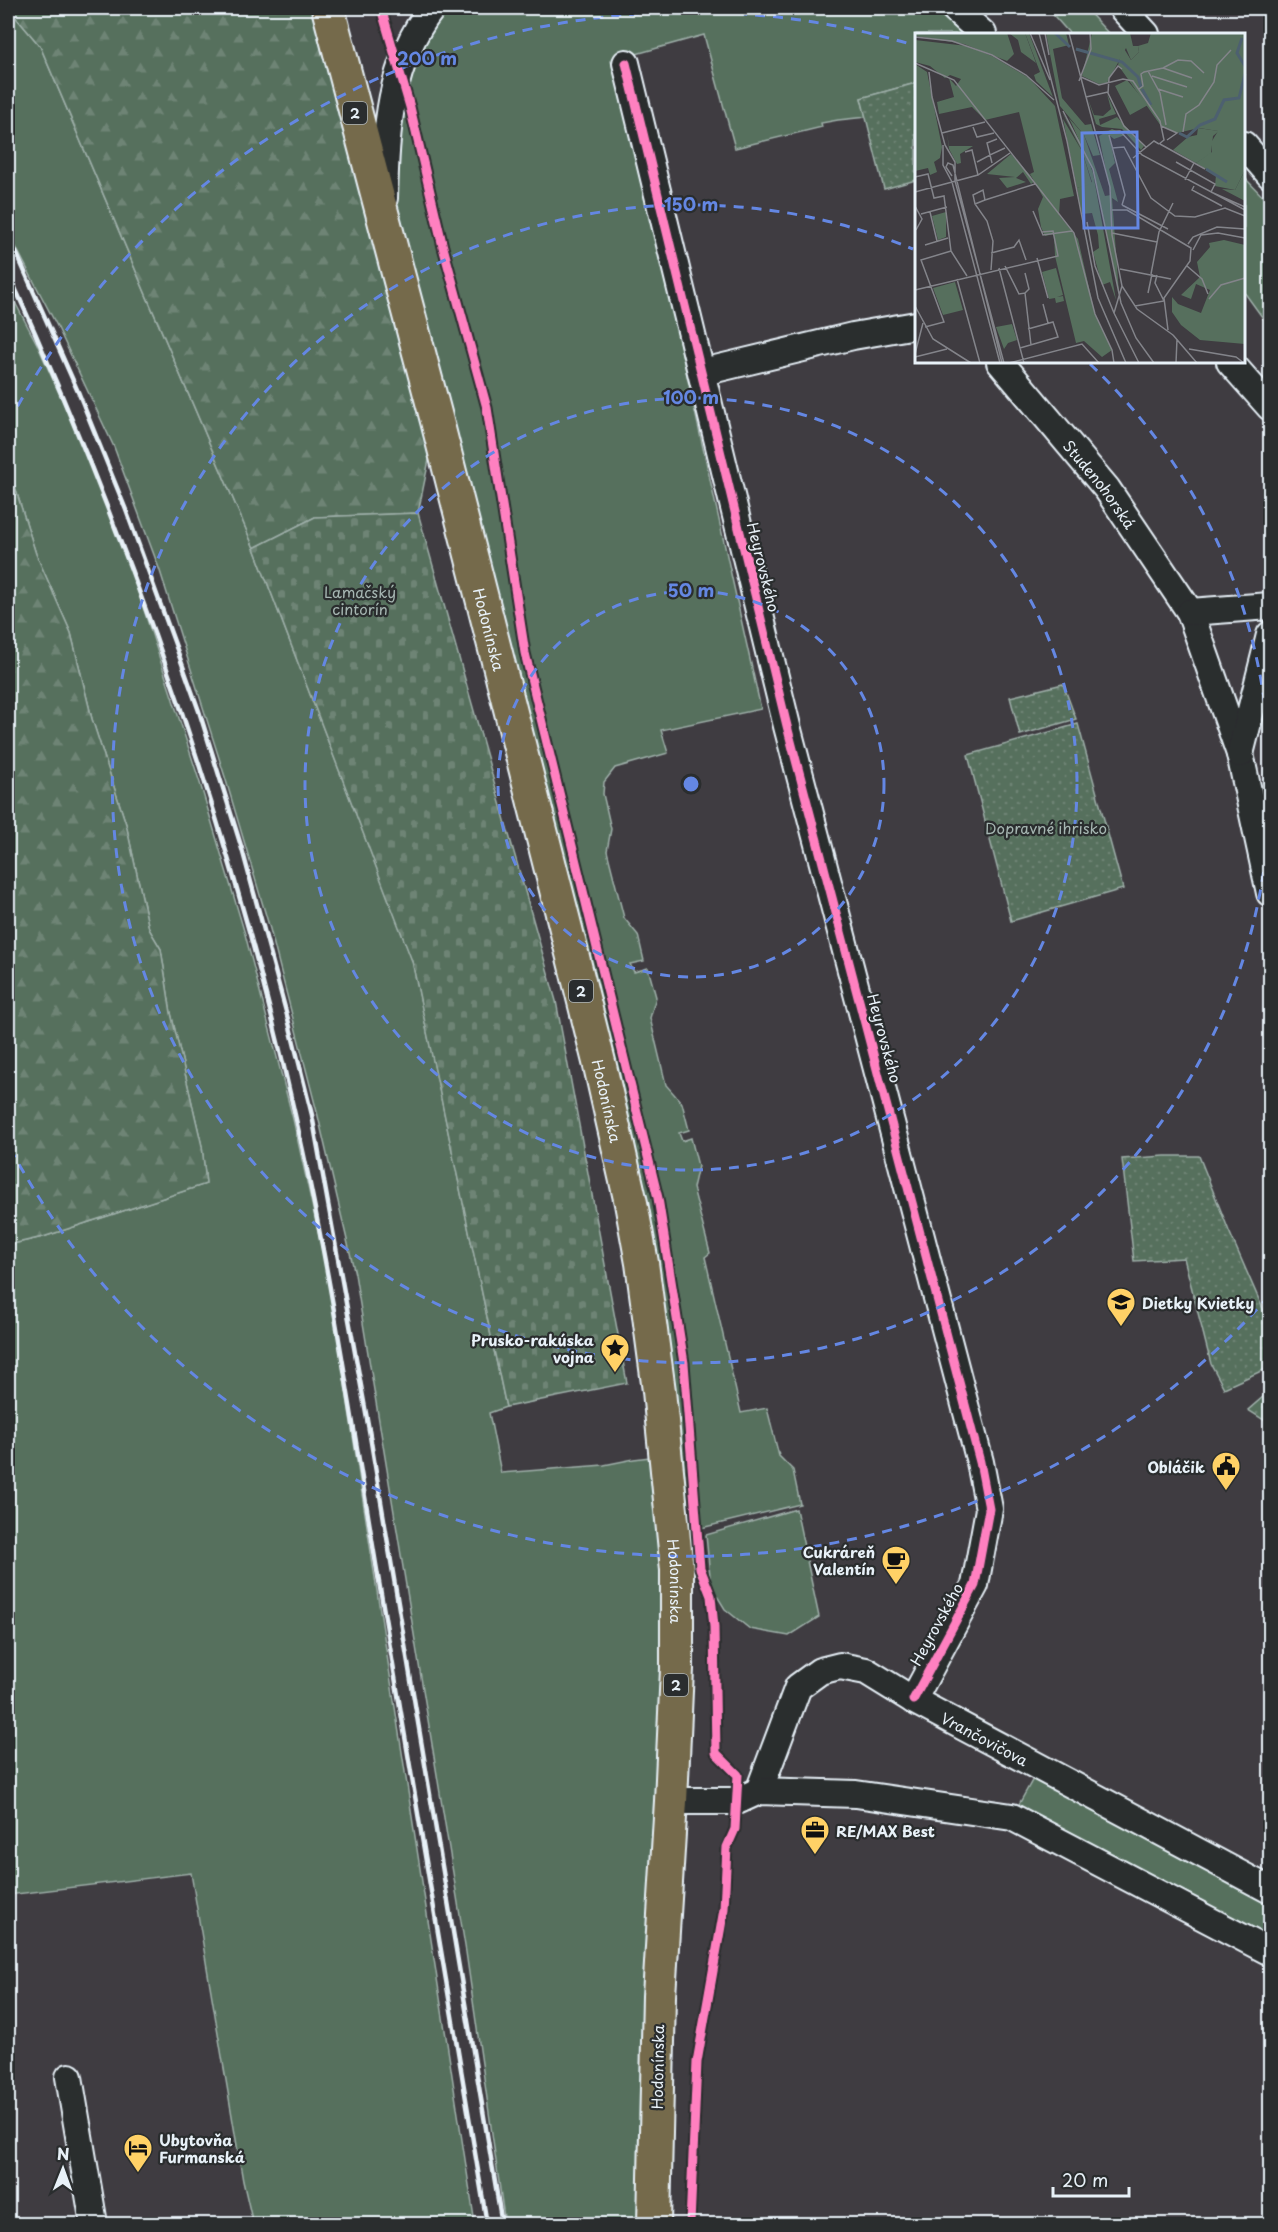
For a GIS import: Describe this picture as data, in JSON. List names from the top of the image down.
{
  "streets": {
    "main road": ["2", "Hodonínska"],
    "street": ["Studenohorská", "Heyrovského", "Vrančovičova"]
  },
  "crossings": [
    ["Heyrovského", "Vrančovičova"]
  ],
  "parks": ["Lamačský cintorín", "Dopravné ihrisko"],
  "places": {
    "school or university": ["Dietky Kvietky"],
    "place": ["Prusko-rakúska vojna"],
    "public building": ["Obláčik"],
    "cafe": ["Cukráreň Valentín"],
    "office": ["RE/MAX Best"],
    "hotel": ["Ubytovňa Furmanská"]
  },
  "scale_bar": "20 m",
  "north": "top",
  "rings": [
    "200 m",
    "150 m",
    "100 m",
    "50 m"
  ]
}
